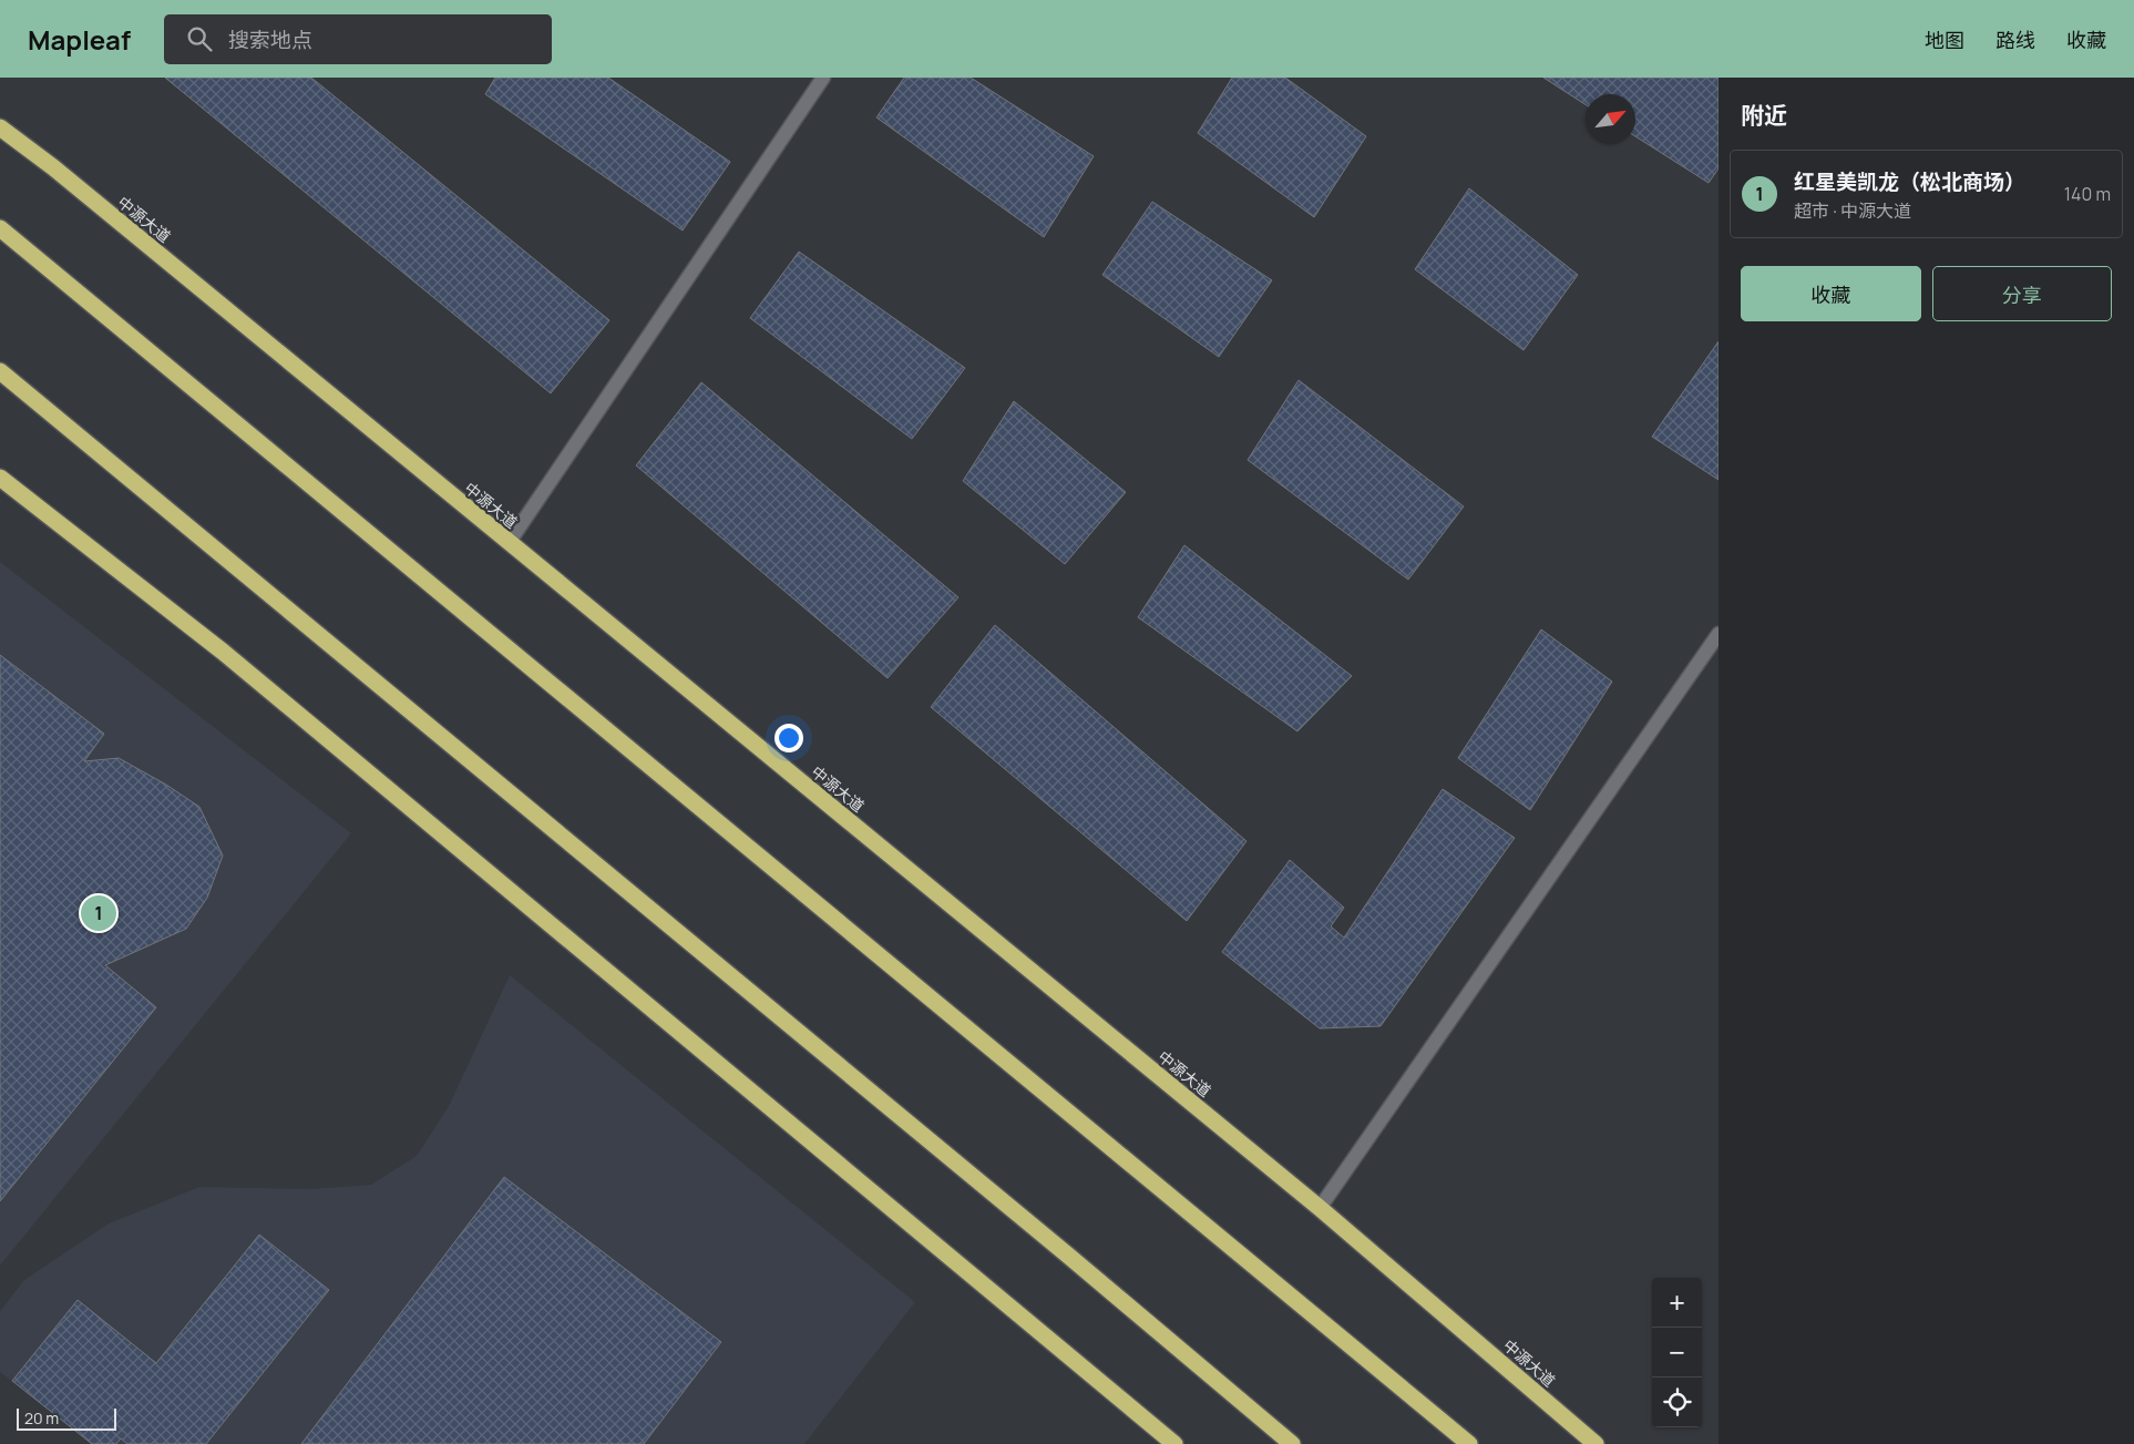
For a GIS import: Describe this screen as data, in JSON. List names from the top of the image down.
{
  "streets": {
    "highway": ["中源大道"]
  },
  "scale_bar": "20 m",
  "north": "top right",
  "page": {
    "header": "Mapleaf",
    "search": "搜索地点",
    "nav": ["地图", "路线", "收藏"],
    "heading": "附近",
    "list": [
      {
        "mark": "1",
        "name": "红星美凯龙（松北商场）",
        "note": "超市 · 中源大道",
        "value": "140 m"
      }
    ],
    "buttons": ["收藏", "分享"],
    "pins": "1",
    "map_buttons": ["+", "−"],
    "scale": "20 m"
  }
}
